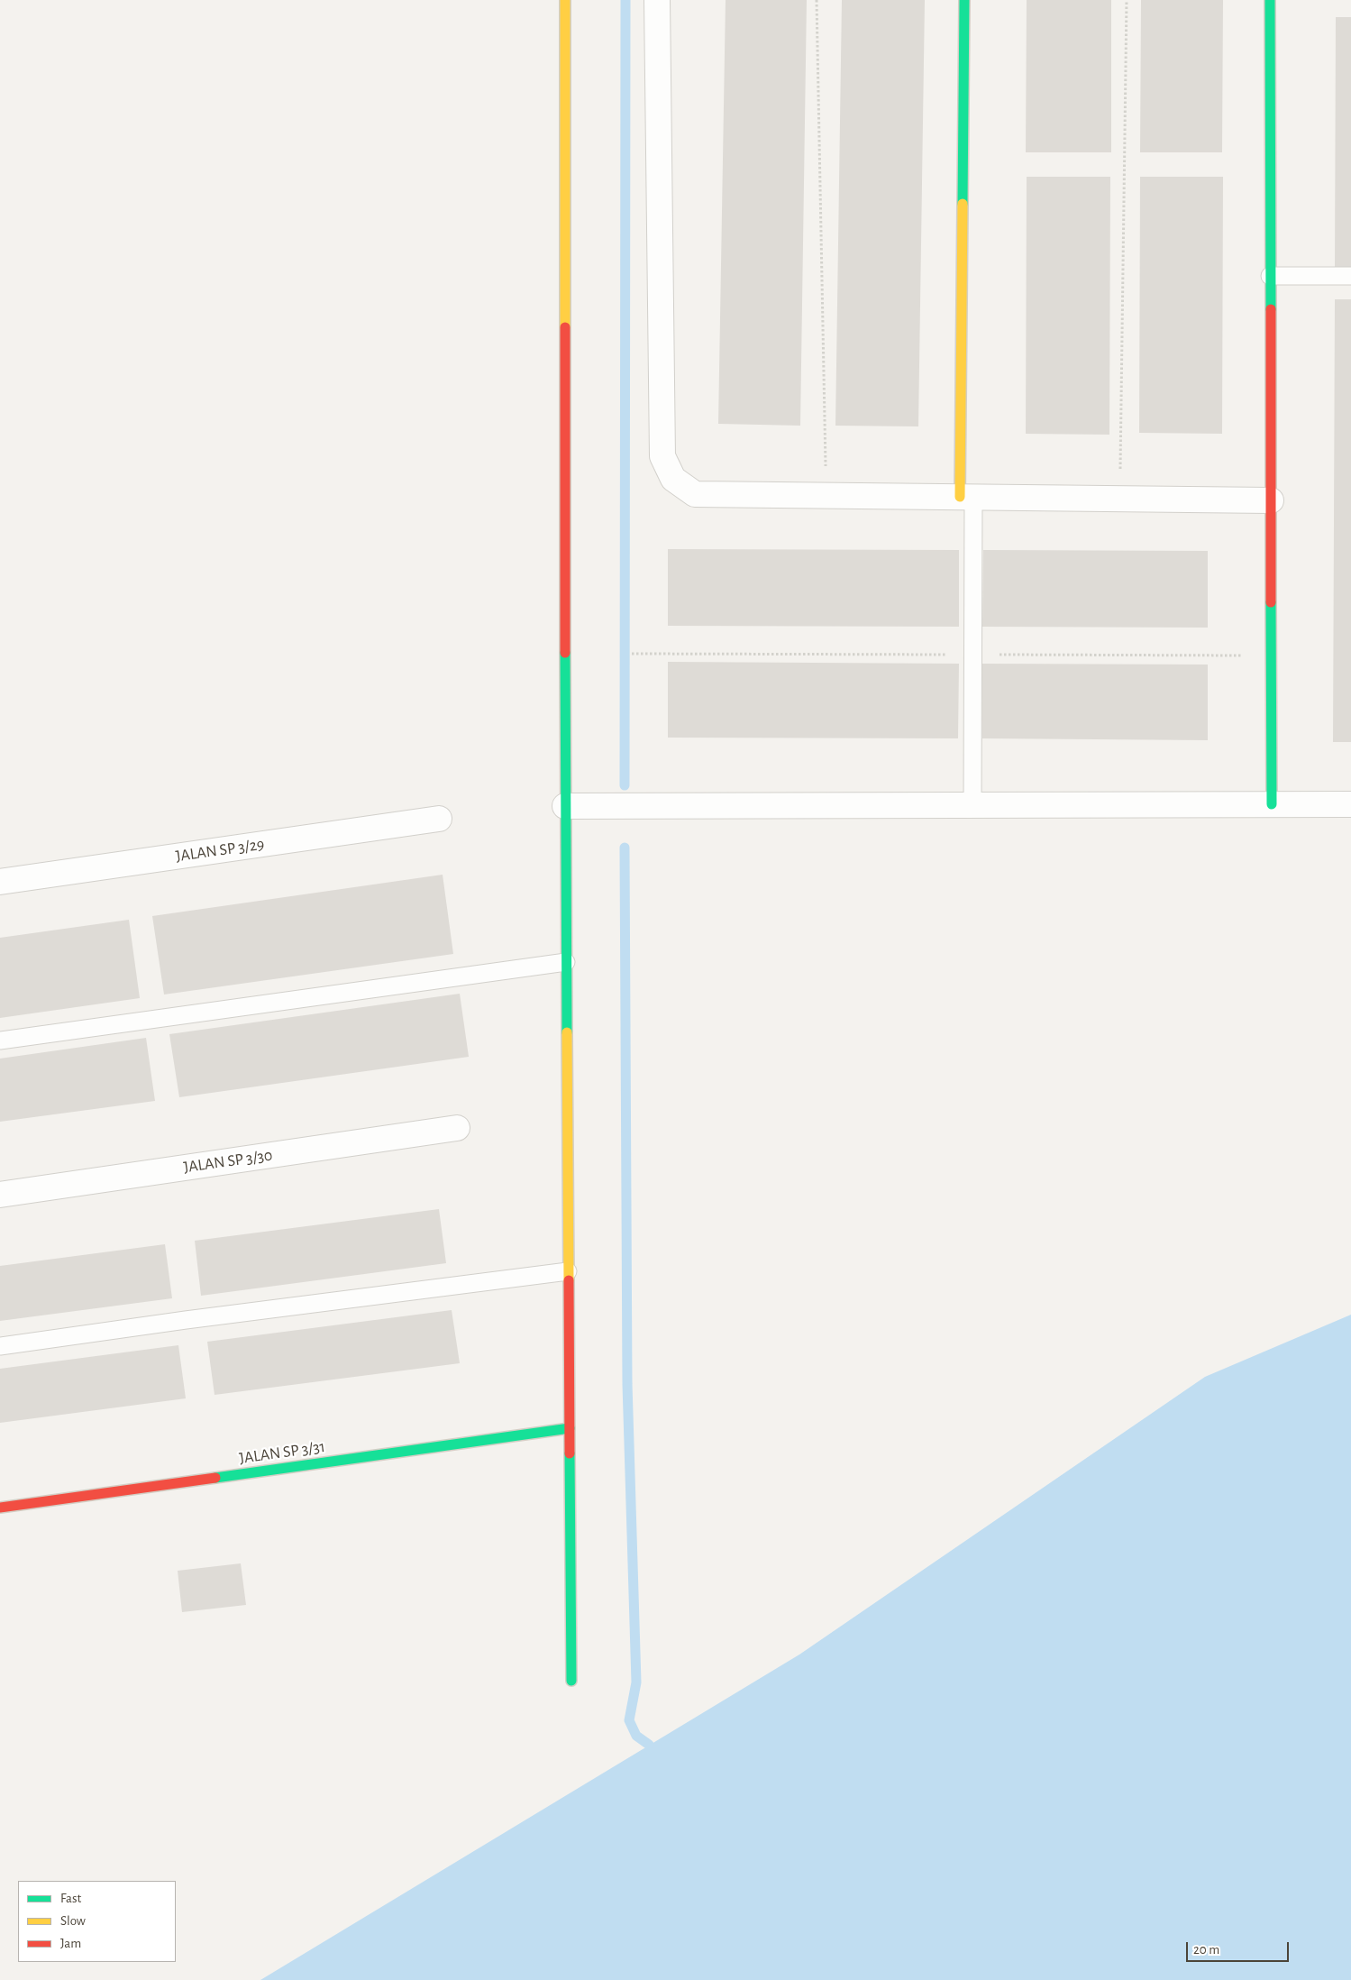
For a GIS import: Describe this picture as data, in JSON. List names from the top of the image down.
{
  "streets": {
    "street": ["JALAN SP 3/29", "JALAN SP 3/30", "JALAN SP 3/31"]
  },
  "legend": ["Fast", "Slow", "Jam"],
  "scale_bar": "20 m"
}
